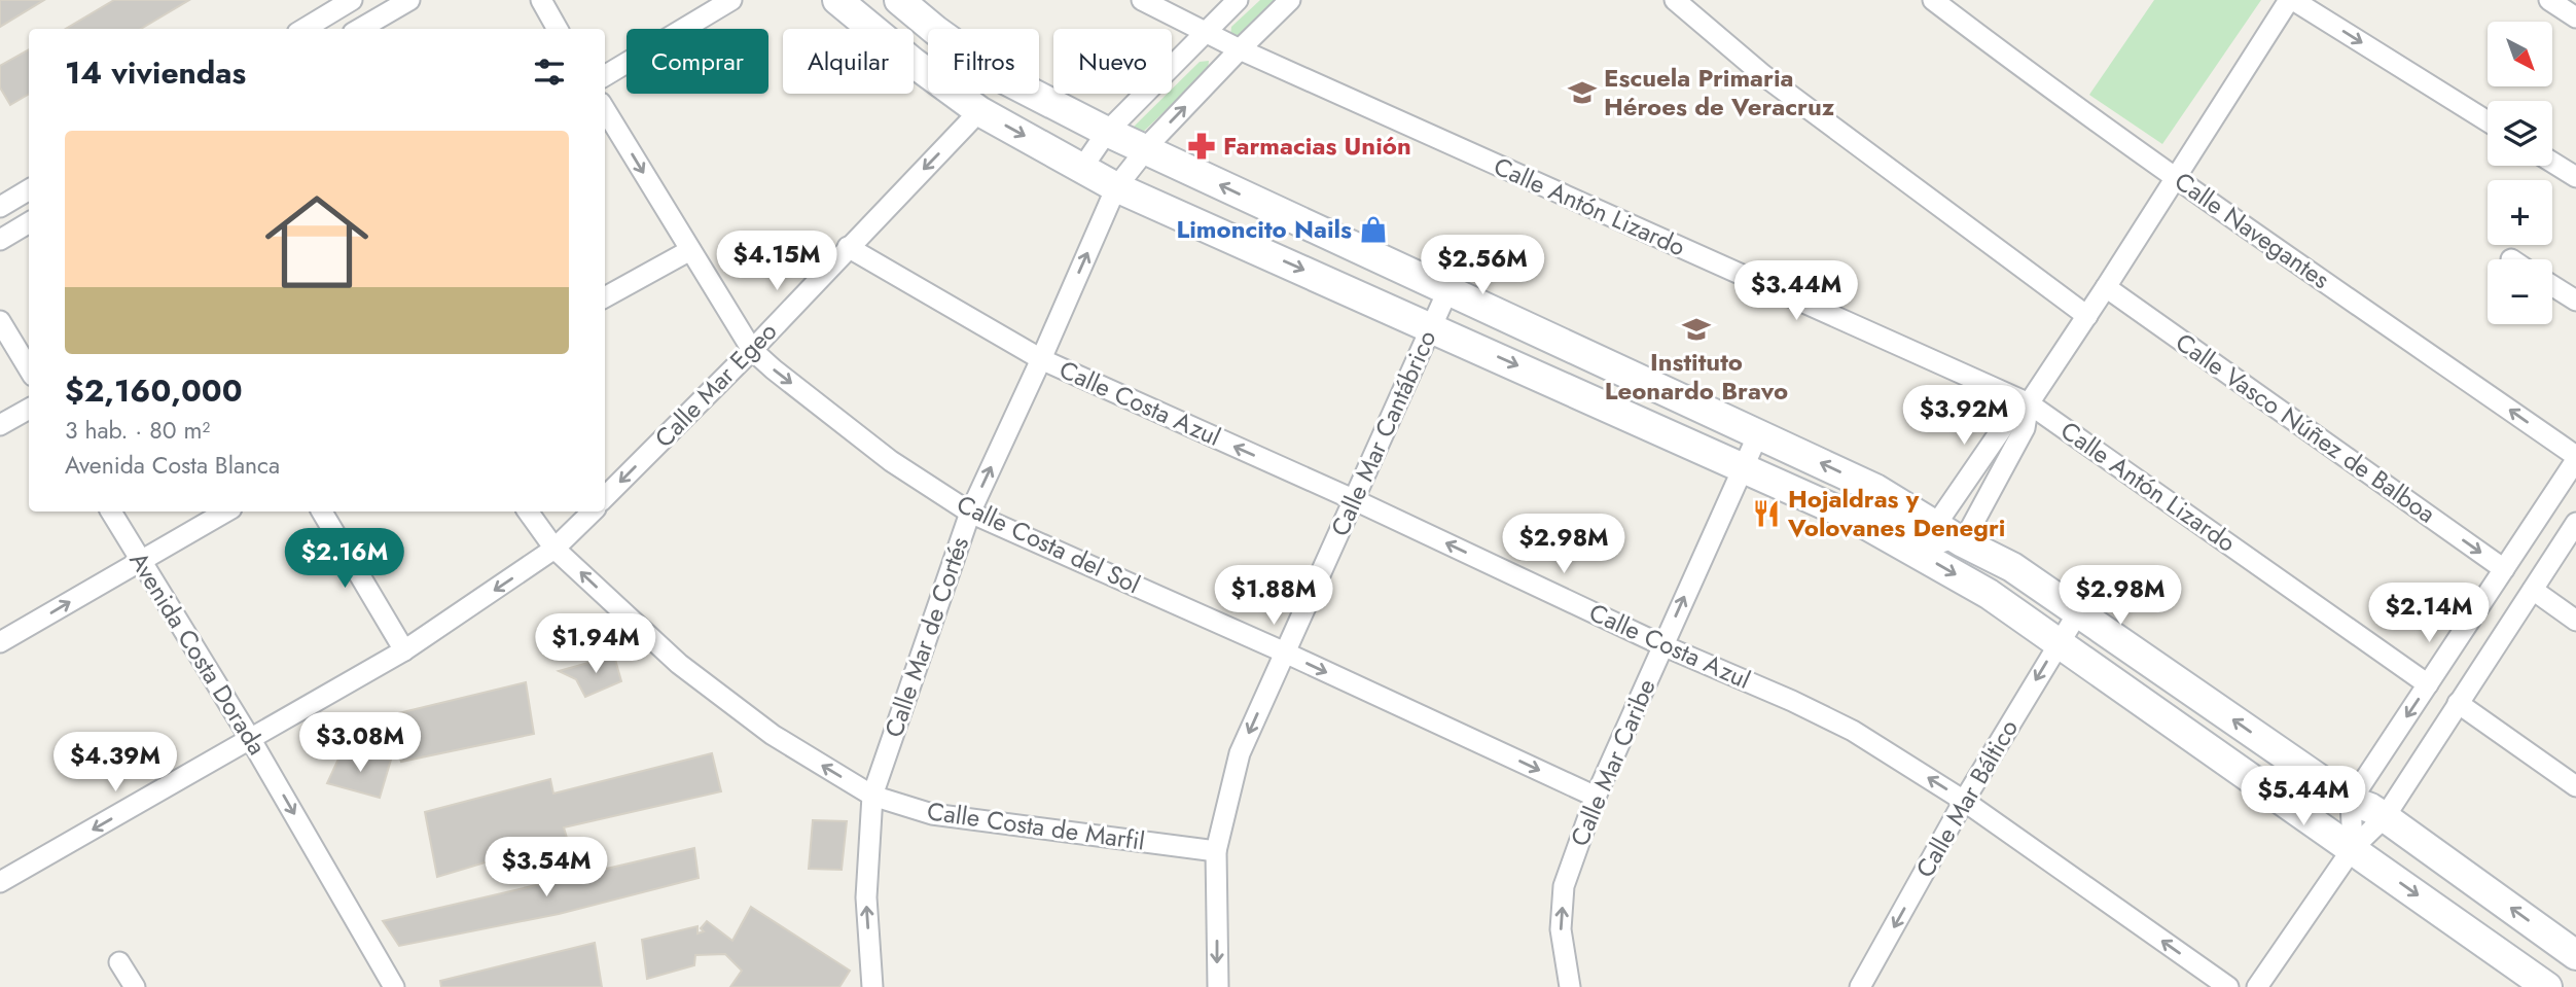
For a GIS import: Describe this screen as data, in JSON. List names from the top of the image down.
{
  "streets": {
    "street": [
      "Calle Antón Lizardo",
      "Calle Navegantes",
      "Calle Mar Egeo",
      "Calle Costa Azul",
      "Calle Vasco Núñez de Balboa",
      "Calle Mar Cantábrico",
      "Calle Costa del Sol",
      "Calle Mar de Cortés",
      "Avenida Costa Dorada",
      "Calle Mar Caribe",
      "Calle Mar Báltico",
      "Calle Costa de Marfil"
    ]
  },
  "crossings": [
    ["Calle Antón Lizardo", "Calle Mar de Cortés"],
    ["Calle Mar Egeo", "Calle Costa Azul"],
    ["Calle Mar Egeo", "Calle Costa del Sol"],
    ["Calle Costa Azul", "Calle Mar Cantábrico"],
    ["Calle Costa Azul", "Calle Mar de Cortés"],
    ["Calle Costa Azul", "Calle Mar Caribe"],
    ["Calle Costa Azul", "Calle Mar Báltico"],
    ["Calle Mar Cantábrico", "Calle Costa del Sol"],
    ["Calle Mar Cantábrico", "Calle Costa de Marfil"],
    ["Calle Costa del Sol", "Calle Mar de Cortés"],
    ["Calle Costa del Sol", "Calle Mar Caribe"],
    ["Calle Mar de Cortés", "Calle Costa de Marfil"]
  ],
  "one_way": [
    "Calle Navegantes",
    "Calle Mar Egeo",
    "Calle Costa Azul",
    "Calle Vasco Núñez de Balboa",
    "Calle Mar Cantábrico",
    "Calle Costa del Sol",
    "Calle Mar de Cortés",
    "Avenida Costa Dorada",
    "Calle Mar Caribe",
    "Calle Mar Báltico",
    "Calle Costa de Marfil"
  ],
  "places": {
    "school or university": ["Escuela Primaria Héroes de Veracruz", "Instituto Leonardo Bravo"],
    "pharmacy": ["Farmacias Unión"],
    "shop": ["Limoncito Nails"],
    "restaurant": ["Hojaldras y Volovanes Denegri"]
  },
  "north": "bottom right",
  "page": {
    "map_buttons": ["+", "−"],
    "chip": [
      "Comprar",
      "Alquilar",
      "Filtros",
      "Nuevo"
    ],
    "heading": "14 viviendas",
    "list": [
      {
        "name": "$2,160,000",
        "note": "3 hab. · 80 m² · Avenida Costa Blanca"
      }
    ],
    "price": [
      "$4.15M",
      "$2.56M",
      "$3.44M",
      "$3.92M",
      "$2.98M",
      "$2.16M",
      "$1.88M",
      "$2.98M",
      "$2.14M",
      "$1.94M",
      "$3.08M",
      "$4.39M",
      "$5.44M",
      "$3.54M"
    ]
  }
}
